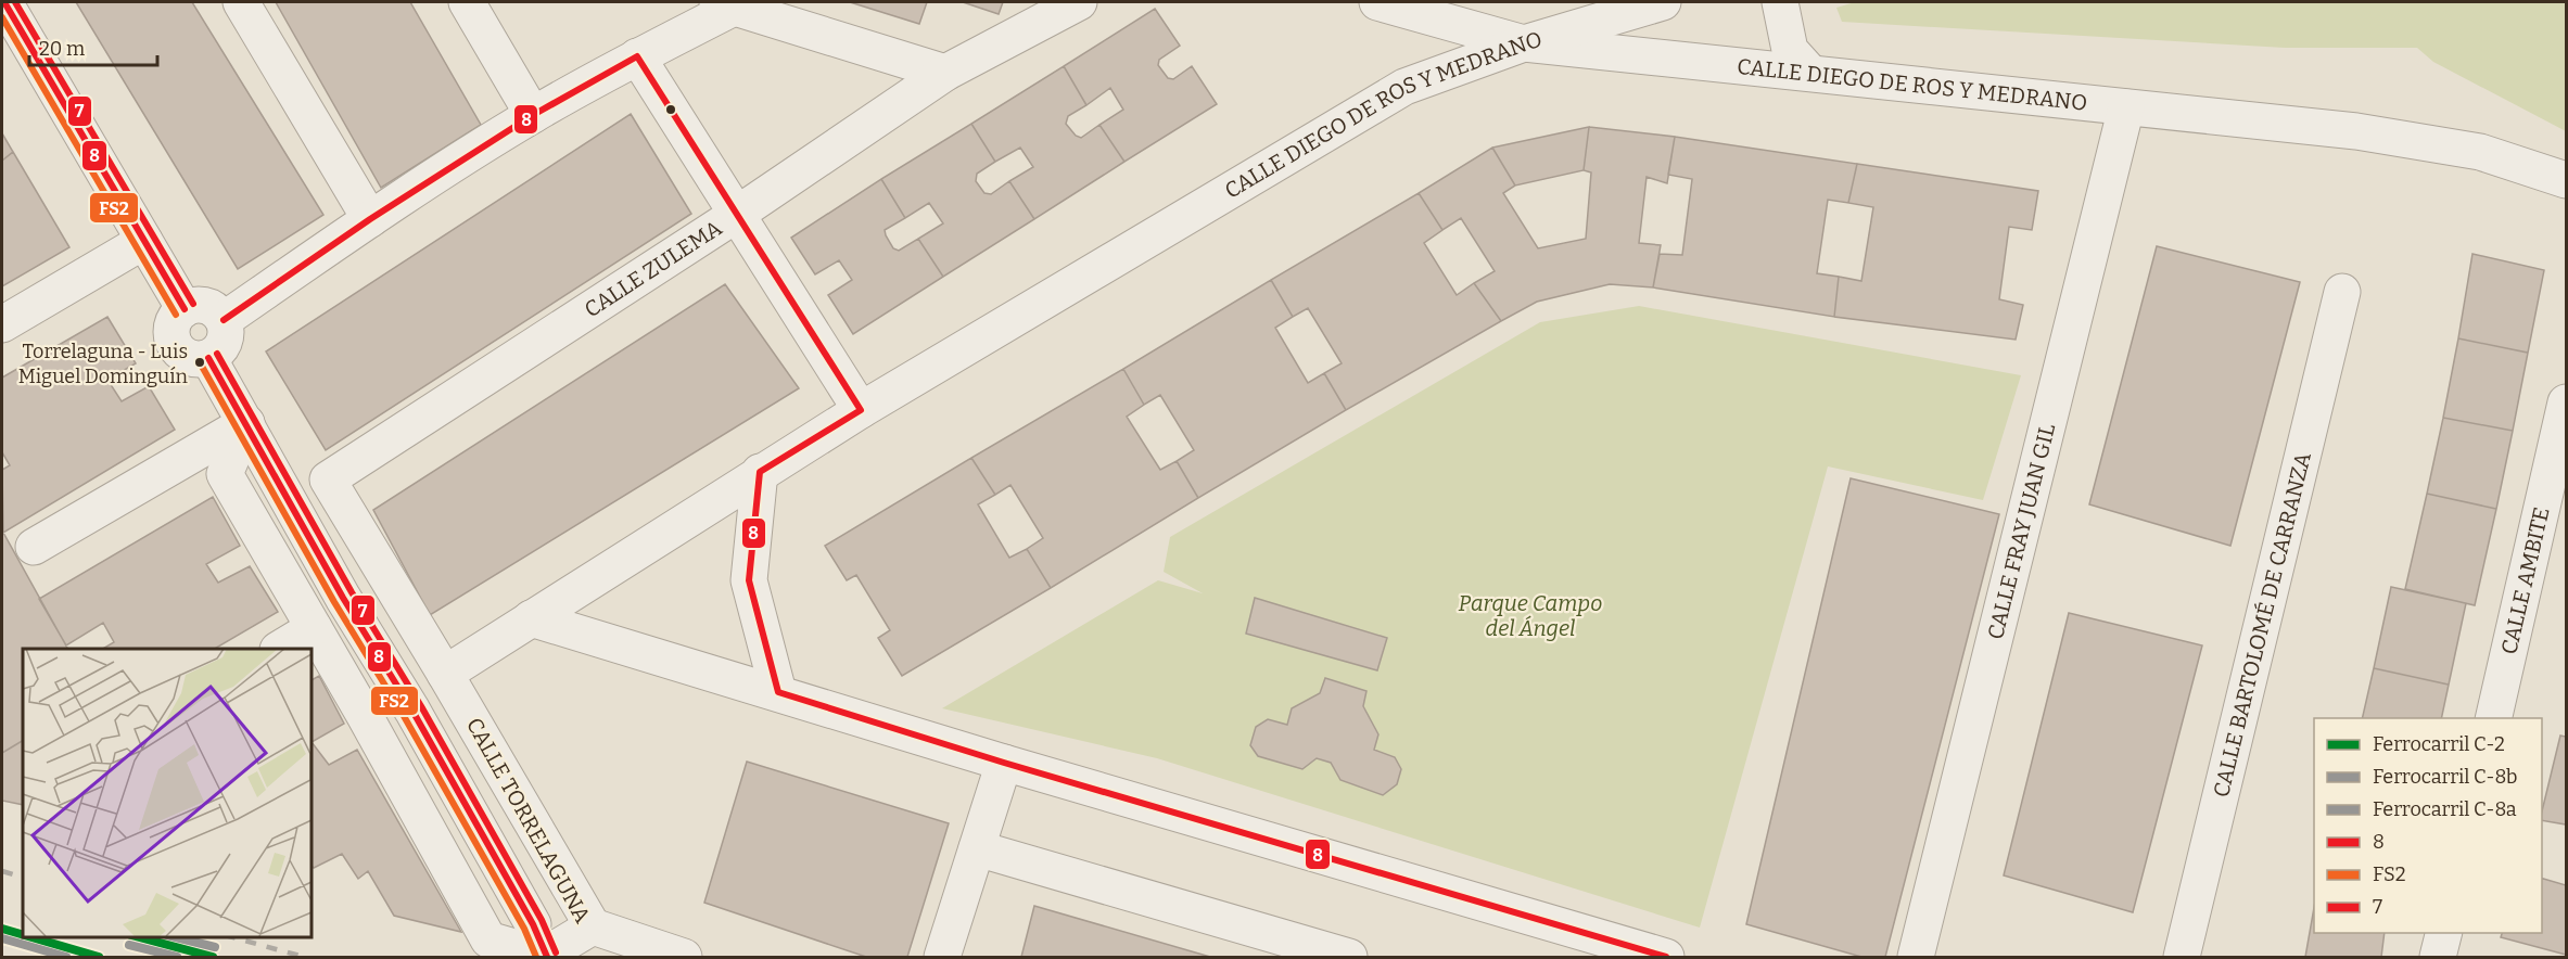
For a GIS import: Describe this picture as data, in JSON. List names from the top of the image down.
{
  "streets": {
    "street": [
      "CALLE DIEGO DE ROS Y MEDRANO",
      "CALLE ZULEMA",
      "CALLE FRAY JUAN GIL",
      "CALLE AMBITE",
      "CALLE BARTOLOMÉ DE CARRANZA",
      "CALLE TORRELAGUNA"
    ]
  },
  "crossings": [
    ["CALLE DIEGO DE ROS Y MEDRANO", "CALLE FRAY JUAN GIL"],
    ["CALLE DIEGO DE ROS Y MEDRANO", "CALLE TORRELAGUNA"],
    ["CALLE ZULEMA", "CALLE TORRELAGUNA"]
  ],
  "parks": ["Parque Campo del Ángel"],
  "places": ["Torrelaguna - Luis Miguel Dominguín"],
  "lines": [
    "transit line 8",
    "transit line 7",
    "transit line FS2",
    "rail line C-2",
    "rail line C-8a",
    "rail line C-8b"
  ],
  "legend": [
    "Ferrocarril C-2",
    "Ferrocarril C-8b",
    "Ferrocarril C-8a",
    "8",
    "FS2",
    "7"
  ],
  "scale_bar": "20 m"
}
